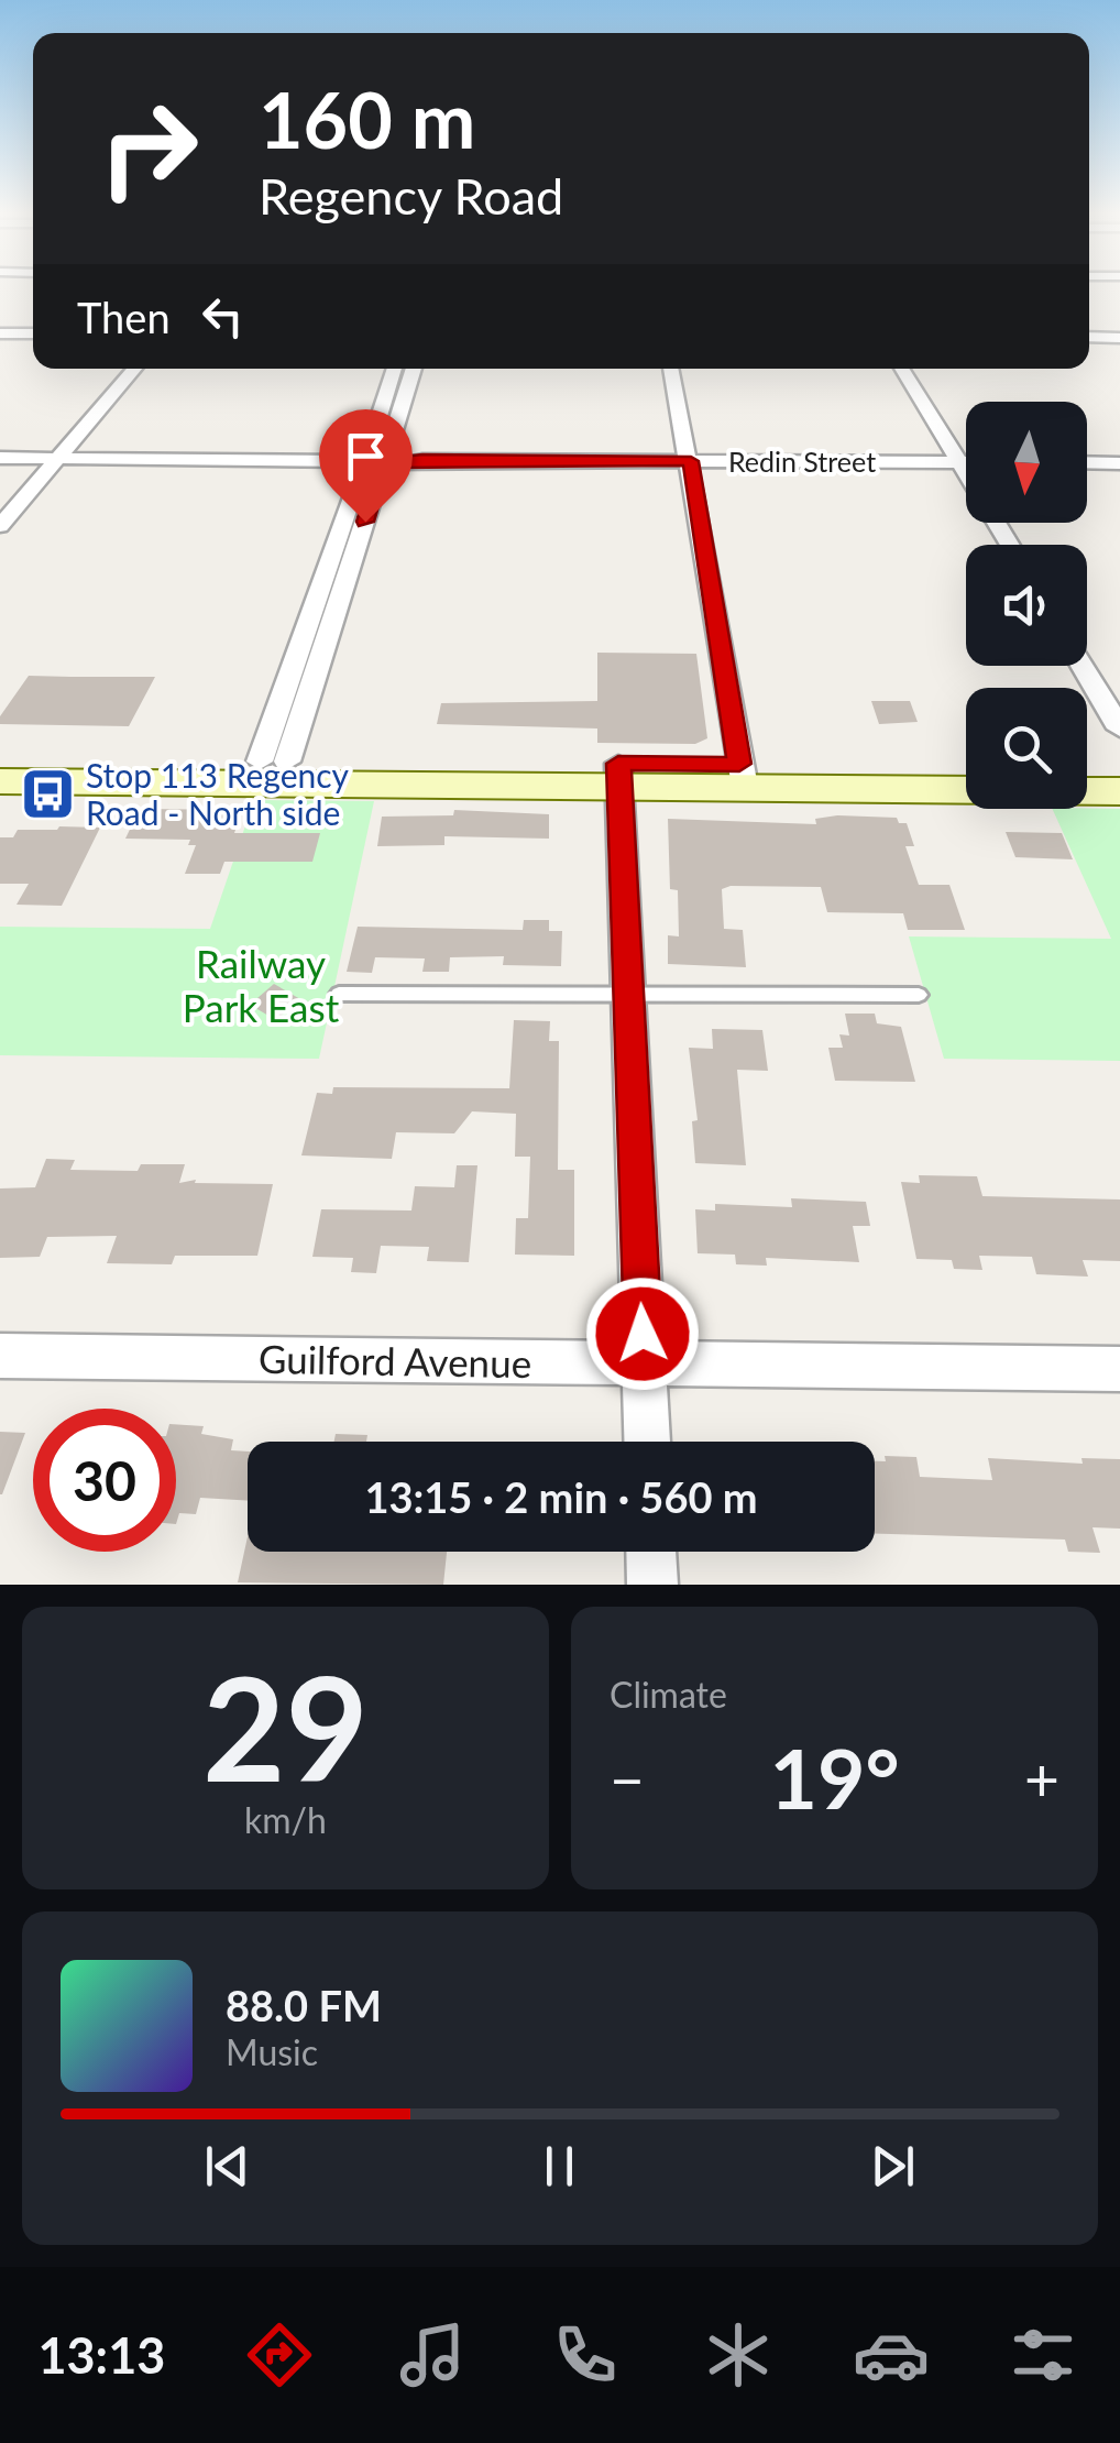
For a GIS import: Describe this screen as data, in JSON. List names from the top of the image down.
{
  "streets": {
    "street": ["Redin Street", "Guilford Avenue"]
  },
  "parks": ["Railway Park East"],
  "places": {
    "bus stop": ["Stop 113 Regency Road - North side"]
  },
  "north": "bottom",
  "page": {
    "turn": ["160 m", "Regency Road"],
    "then": "Then",
    "limit": "30",
    "trip": "13:15 · 2 min · 560 m",
    "tile": [
      ["29", "km/h"],
      "Climate"
    ],
    "heat": ["−", "19°", "+"],
    "song": ["88.0 FM", "Music"],
    "tabs": "13:13"
  }
}
